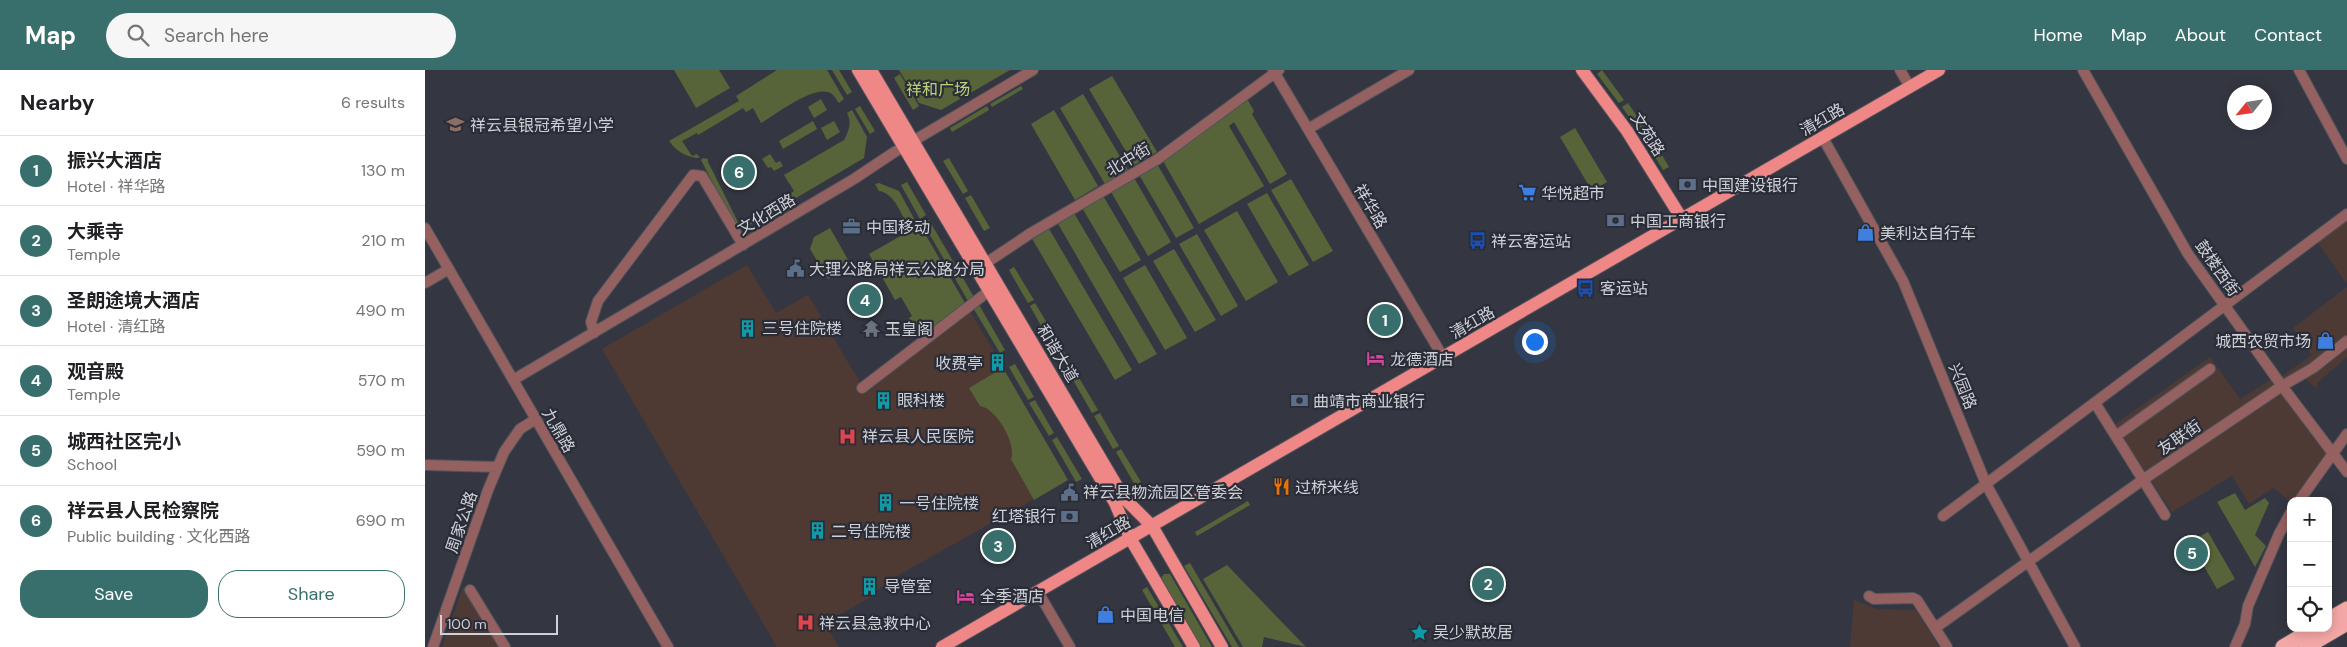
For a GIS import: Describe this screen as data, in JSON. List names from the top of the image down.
{
  "streets": {
    "main road": ["清红路", "文苑路", "和谐大道"],
    "street": [
      "北中街",
      "祥华路",
      "文化西路",
      "鼓楼西街",
      "兴园路",
      "九鼎路",
      "友联街",
      "周家公路"
    ]
  },
  "crossings": [
    ["清红路", "文苑路"],
    ["清红路", "祥华路"],
    ["清红路", "和谐大道"],
    ["清红路", "兴园路"],
    ["北中街", "祥华路"],
    ["北中街", "和谐大道"],
    ["文化西路", "和谐大道"],
    ["文化西路", "九鼎路"],
    ["鼓楼西街", "友联街"],
    ["兴园路", "友联街"],
    ["九鼎路", "周家公路"]
  ],
  "parks": ["祥和广场"],
  "places": {
    "school or university": ["祥云县银冠希望小学"],
    "bank": [
      "中国建设银行",
      "中国工商银行",
      "曲靖市商业银行",
      "红塔银行"
    ],
    "supermarket": ["华悦超市"],
    "office": ["中国移动"],
    "shop": ["美利达自行车", "城西农贸市场", "中国电信"],
    "bus stop": ["祥云客运站", "客运站"],
    "public building": ["大理公路局祥云公路分局", "祥云县物流园区管委会"],
    "building": [
      "三号住院楼",
      "收费亭",
      "眼科楼",
      "一号住院楼",
      "二号住院楼",
      "导管室"
    ],
    "temple": ["玉皇阁"],
    "hotel": ["龙德酒店", "全季酒店"],
    "hospital": ["祥云县人民医院", "祥云县急救中心"],
    "restaurant": ["过桥米线"],
    "place": ["吴少默故居"]
  },
  "scale_bar": "100 m",
  "north": "bottom left",
  "page": {
    "header": "Map",
    "search": "Search here",
    "nav": [
      "Home",
      "Map",
      "About",
      "Contact"
    ],
    "heading": ["Nearby", "6 results"],
    "list": [
      {
        "mark": "1",
        "name": "振兴大酒店",
        "note": "Hotel · 祥华路",
        "value": "130 m"
      },
      {
        "mark": "2",
        "name": "大乘寺",
        "note": "Temple",
        "value": "210 m"
      },
      {
        "mark": "3",
        "name": "圣朗途境大酒店",
        "note": "Hotel · 清红路",
        "value": "490 m"
      },
      {
        "mark": "4",
        "name": "观音殿",
        "note": "Temple",
        "value": "570 m"
      },
      {
        "mark": "5",
        "name": "城西社区完小",
        "note": "School",
        "value": "590 m"
      },
      {
        "mark": "6",
        "name": "祥云县人民检察院",
        "note": "Public building · 文化西路",
        "value": "690 m"
      }
    ],
    "pins": [
      "6",
      "4",
      "1",
      "3",
      "5",
      "2"
    ],
    "map_buttons": ["+", "−"],
    "buttons": ["Save", "Share"],
    "scale": "100 m"
  }
}
